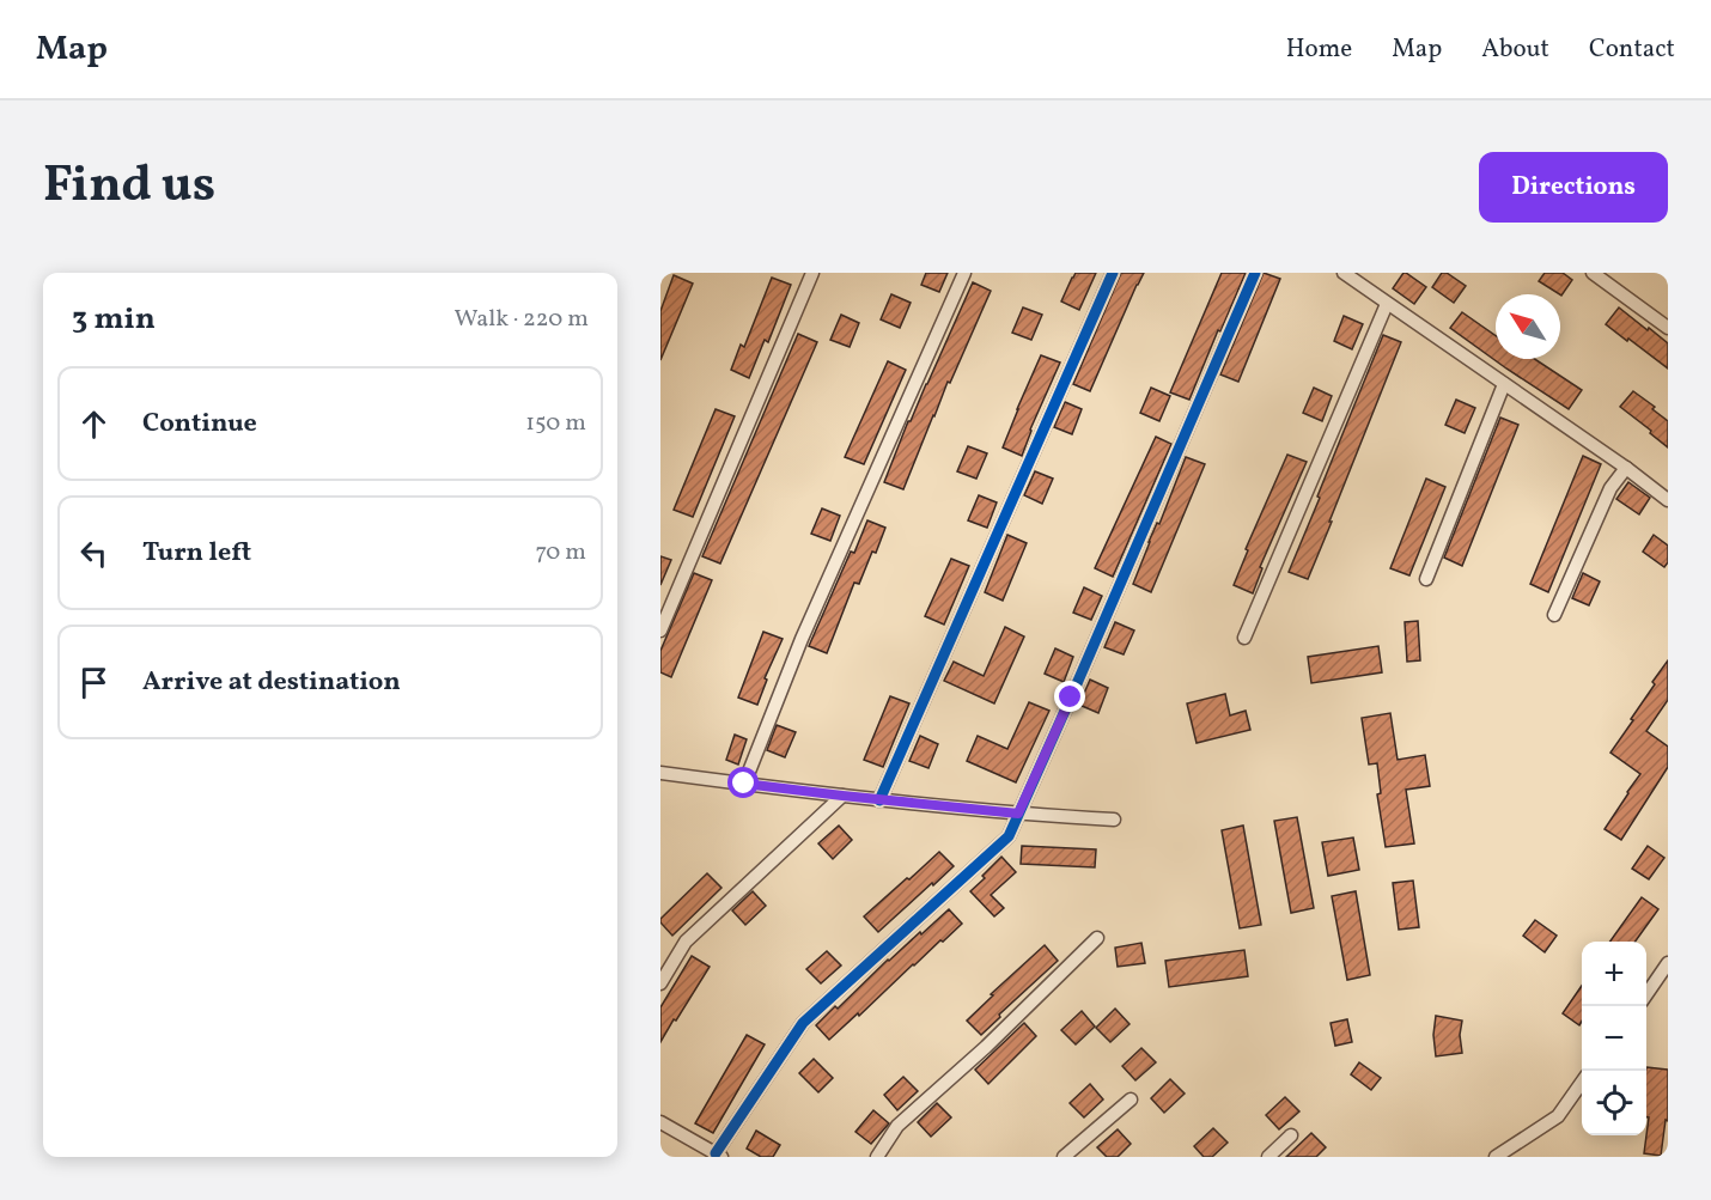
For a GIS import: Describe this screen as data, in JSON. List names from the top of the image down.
{
  "north": "top left",
  "page": {
    "header": "Map",
    "nav": [
      "Home",
      "Map",
      "About",
      "Contact"
    ],
    "title": "Find us",
    "buttons": "Directions",
    "heading": ["3 min", "Walk · 220 m"],
    "list": [
      ["Continue", "150 m"],
      ["Turn left", "70 m"],
      "Arrive at destination"
    ],
    "map_buttons": ["+", "−"]
  }
}
